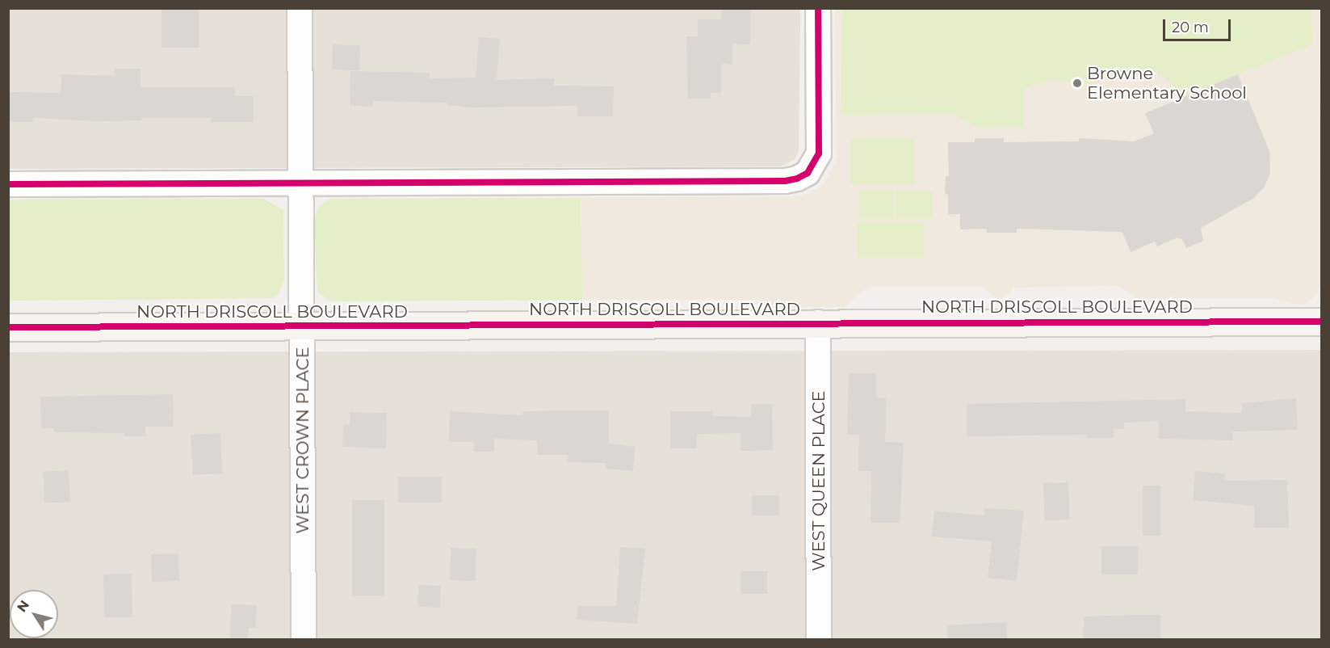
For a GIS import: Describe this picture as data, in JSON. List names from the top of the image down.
{
  "streets": {
    "main road": ["NORTH DRISCOLL BOULEVARD"],
    "street": ["WEST CROWN PLACE", "WEST QUEEN PLACE"]
  },
  "crossings": [
    ["NORTH DRISCOLL BOULEVARD", "WEST CROWN PLACE"],
    ["NORTH DRISCOLL BOULEVARD", "WEST QUEEN PLACE"]
  ],
  "places": ["Browne Elementary School"],
  "scale_bar": "20 m",
  "north": "top left"
}
